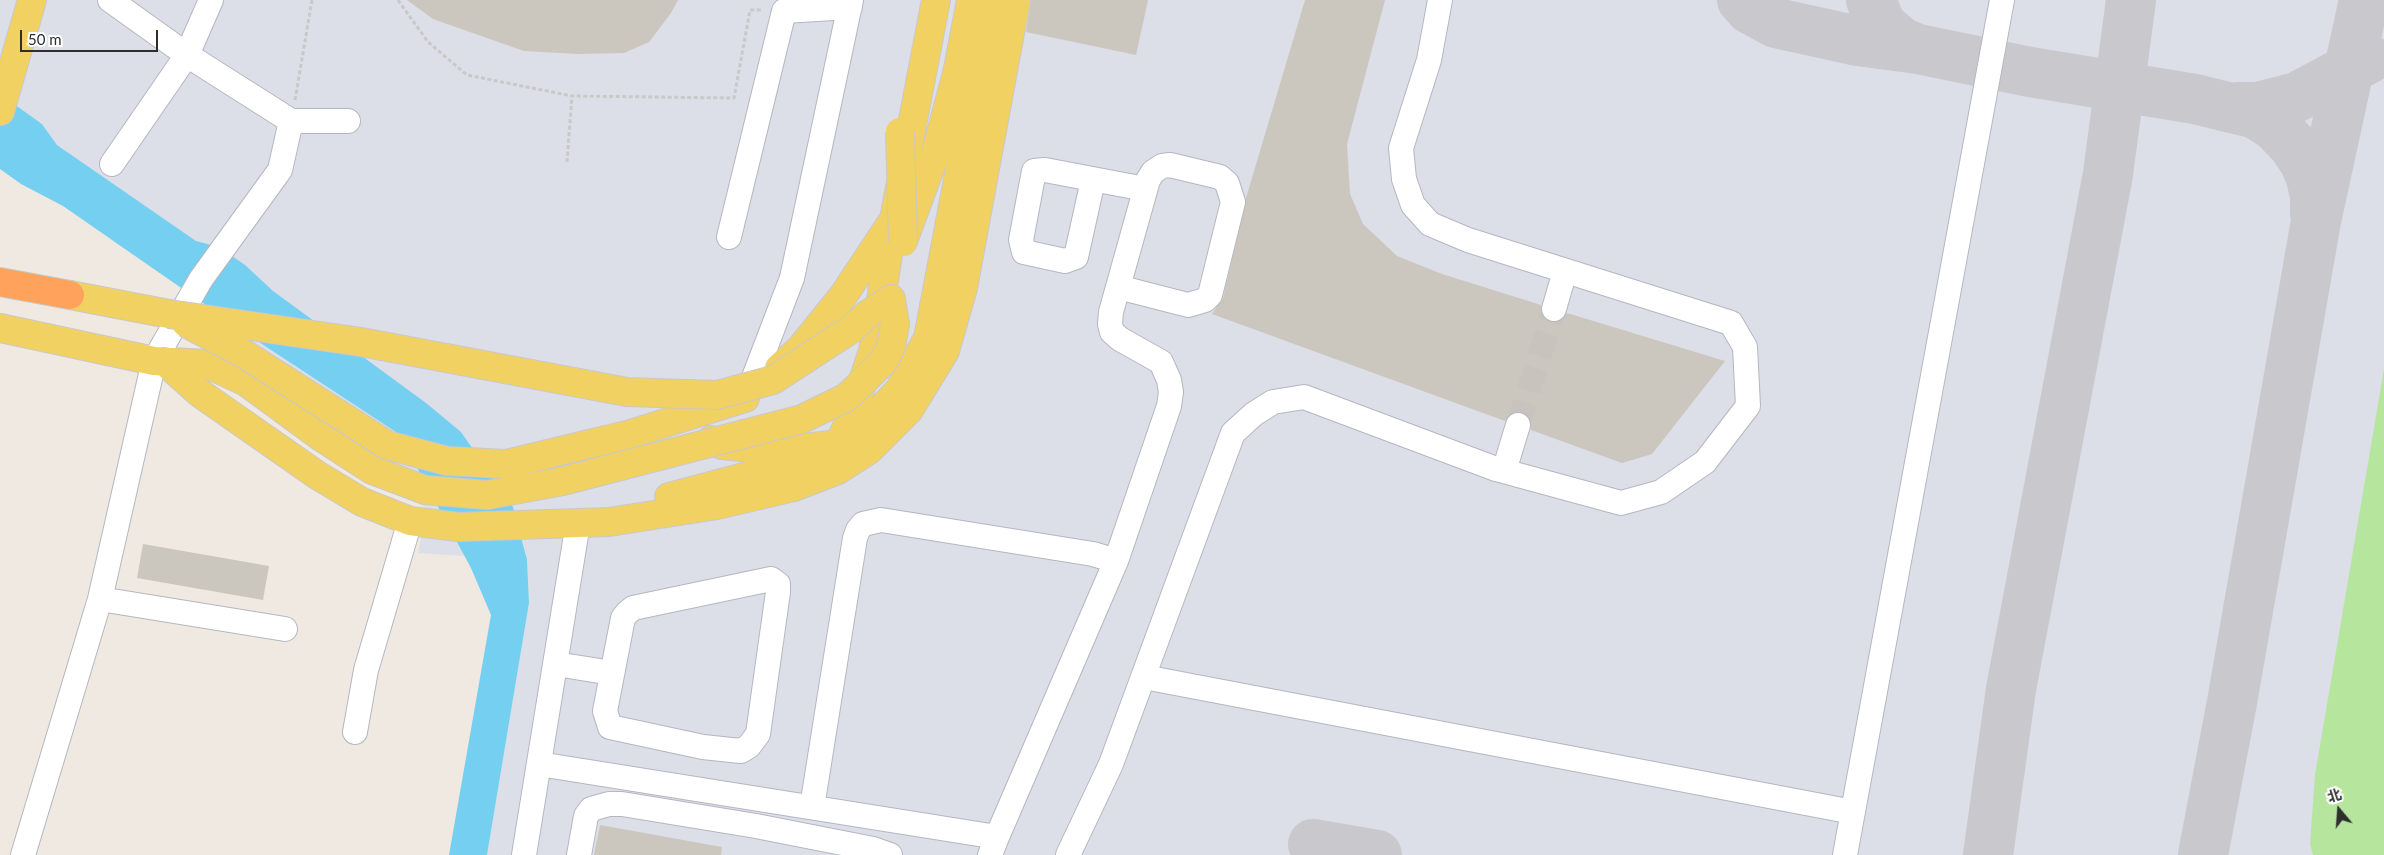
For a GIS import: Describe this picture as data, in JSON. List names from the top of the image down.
{
  "scale_bar": "50 m",
  "north": "top"
}
